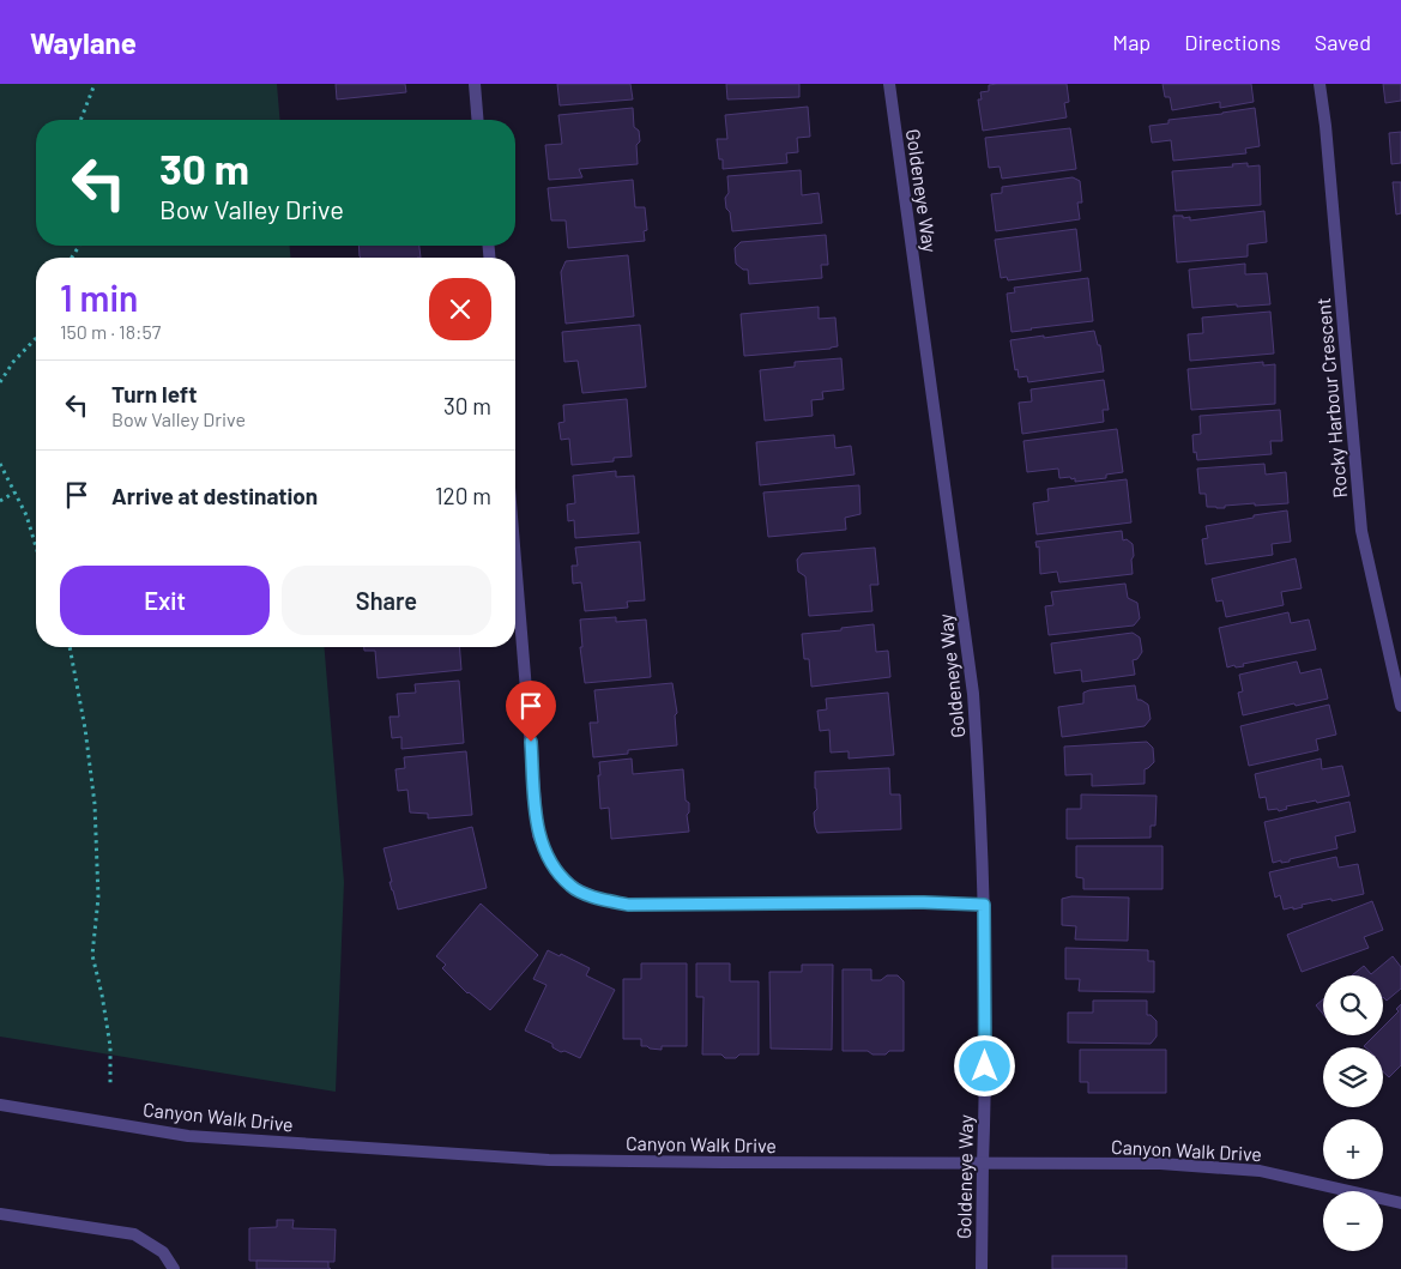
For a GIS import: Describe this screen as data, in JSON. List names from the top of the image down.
{
  "streets": {
    "street": ["Goldeneye Way", "Rocky Harbour Crescent", "Canyon Walk Drive"]
  },
  "crossings": [
    ["Goldeneye Way", "Canyon Walk Drive"]
  ],
  "page": {
    "header": "Waylane",
    "nav": ["Map", "Directions", "Saved"],
    "turn": ["30 m", "Bow Valley Drive"],
    "heading": ["1 min", "150 m · 18:57"],
    "list": [
      {
        "name": "Turn left",
        "note": "Bow Valley Drive",
        "value": "30 m"
      },
      {
        "name": "Arrive at destination",
        "value": "120 m"
      }
    ],
    "buttons": ["Exit", "Share"],
    "map_buttons": ["+", "−"]
  }
}
